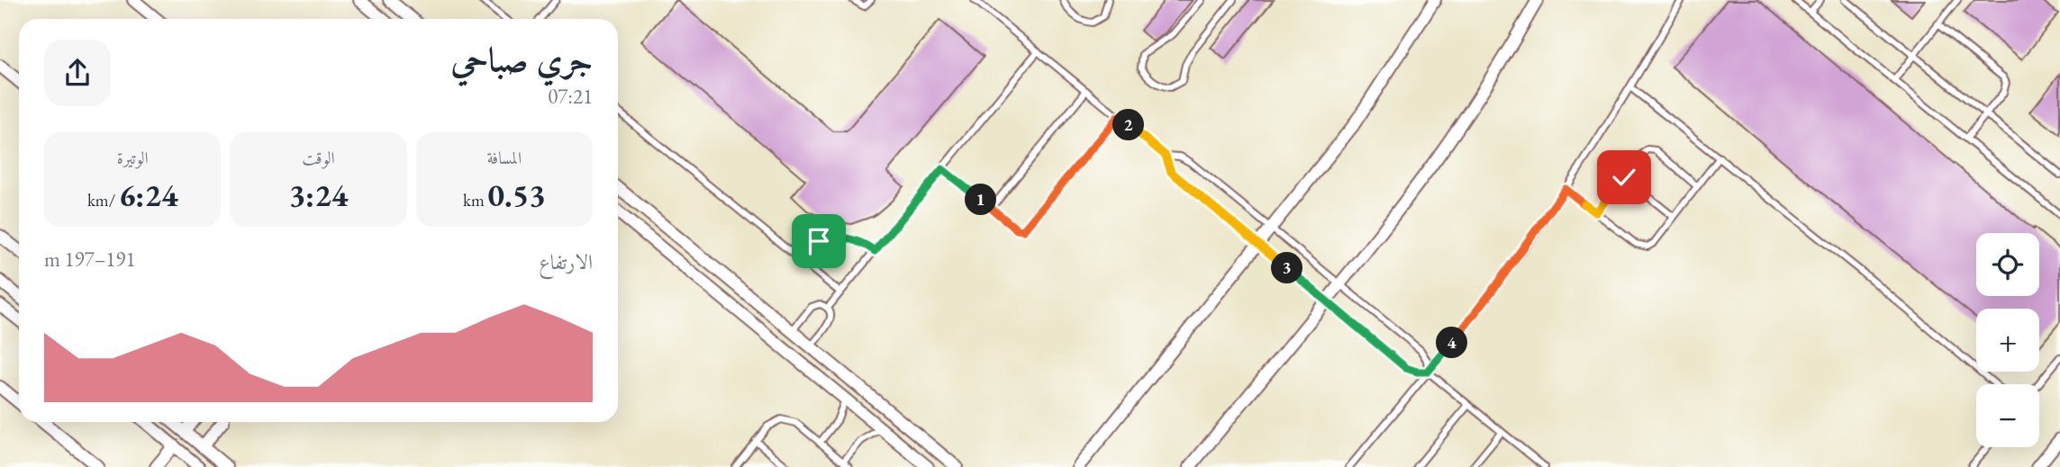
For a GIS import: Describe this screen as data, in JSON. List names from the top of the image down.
{
  "page": {
    "heading": ["جري صباحي", "07:21"],
    "pins": [
      "2",
      "1",
      "3",
      "4"
    ],
    "stats": [
      ["المسافة", "0.53 km"],
      ["الوقت", "3:24"],
      ["الوتيرة", "6:24 /km"]
    ],
    "map_buttons": ["+", "−"],
    "chart": ["الارتفاع", "191–197 m"]
  }
}
